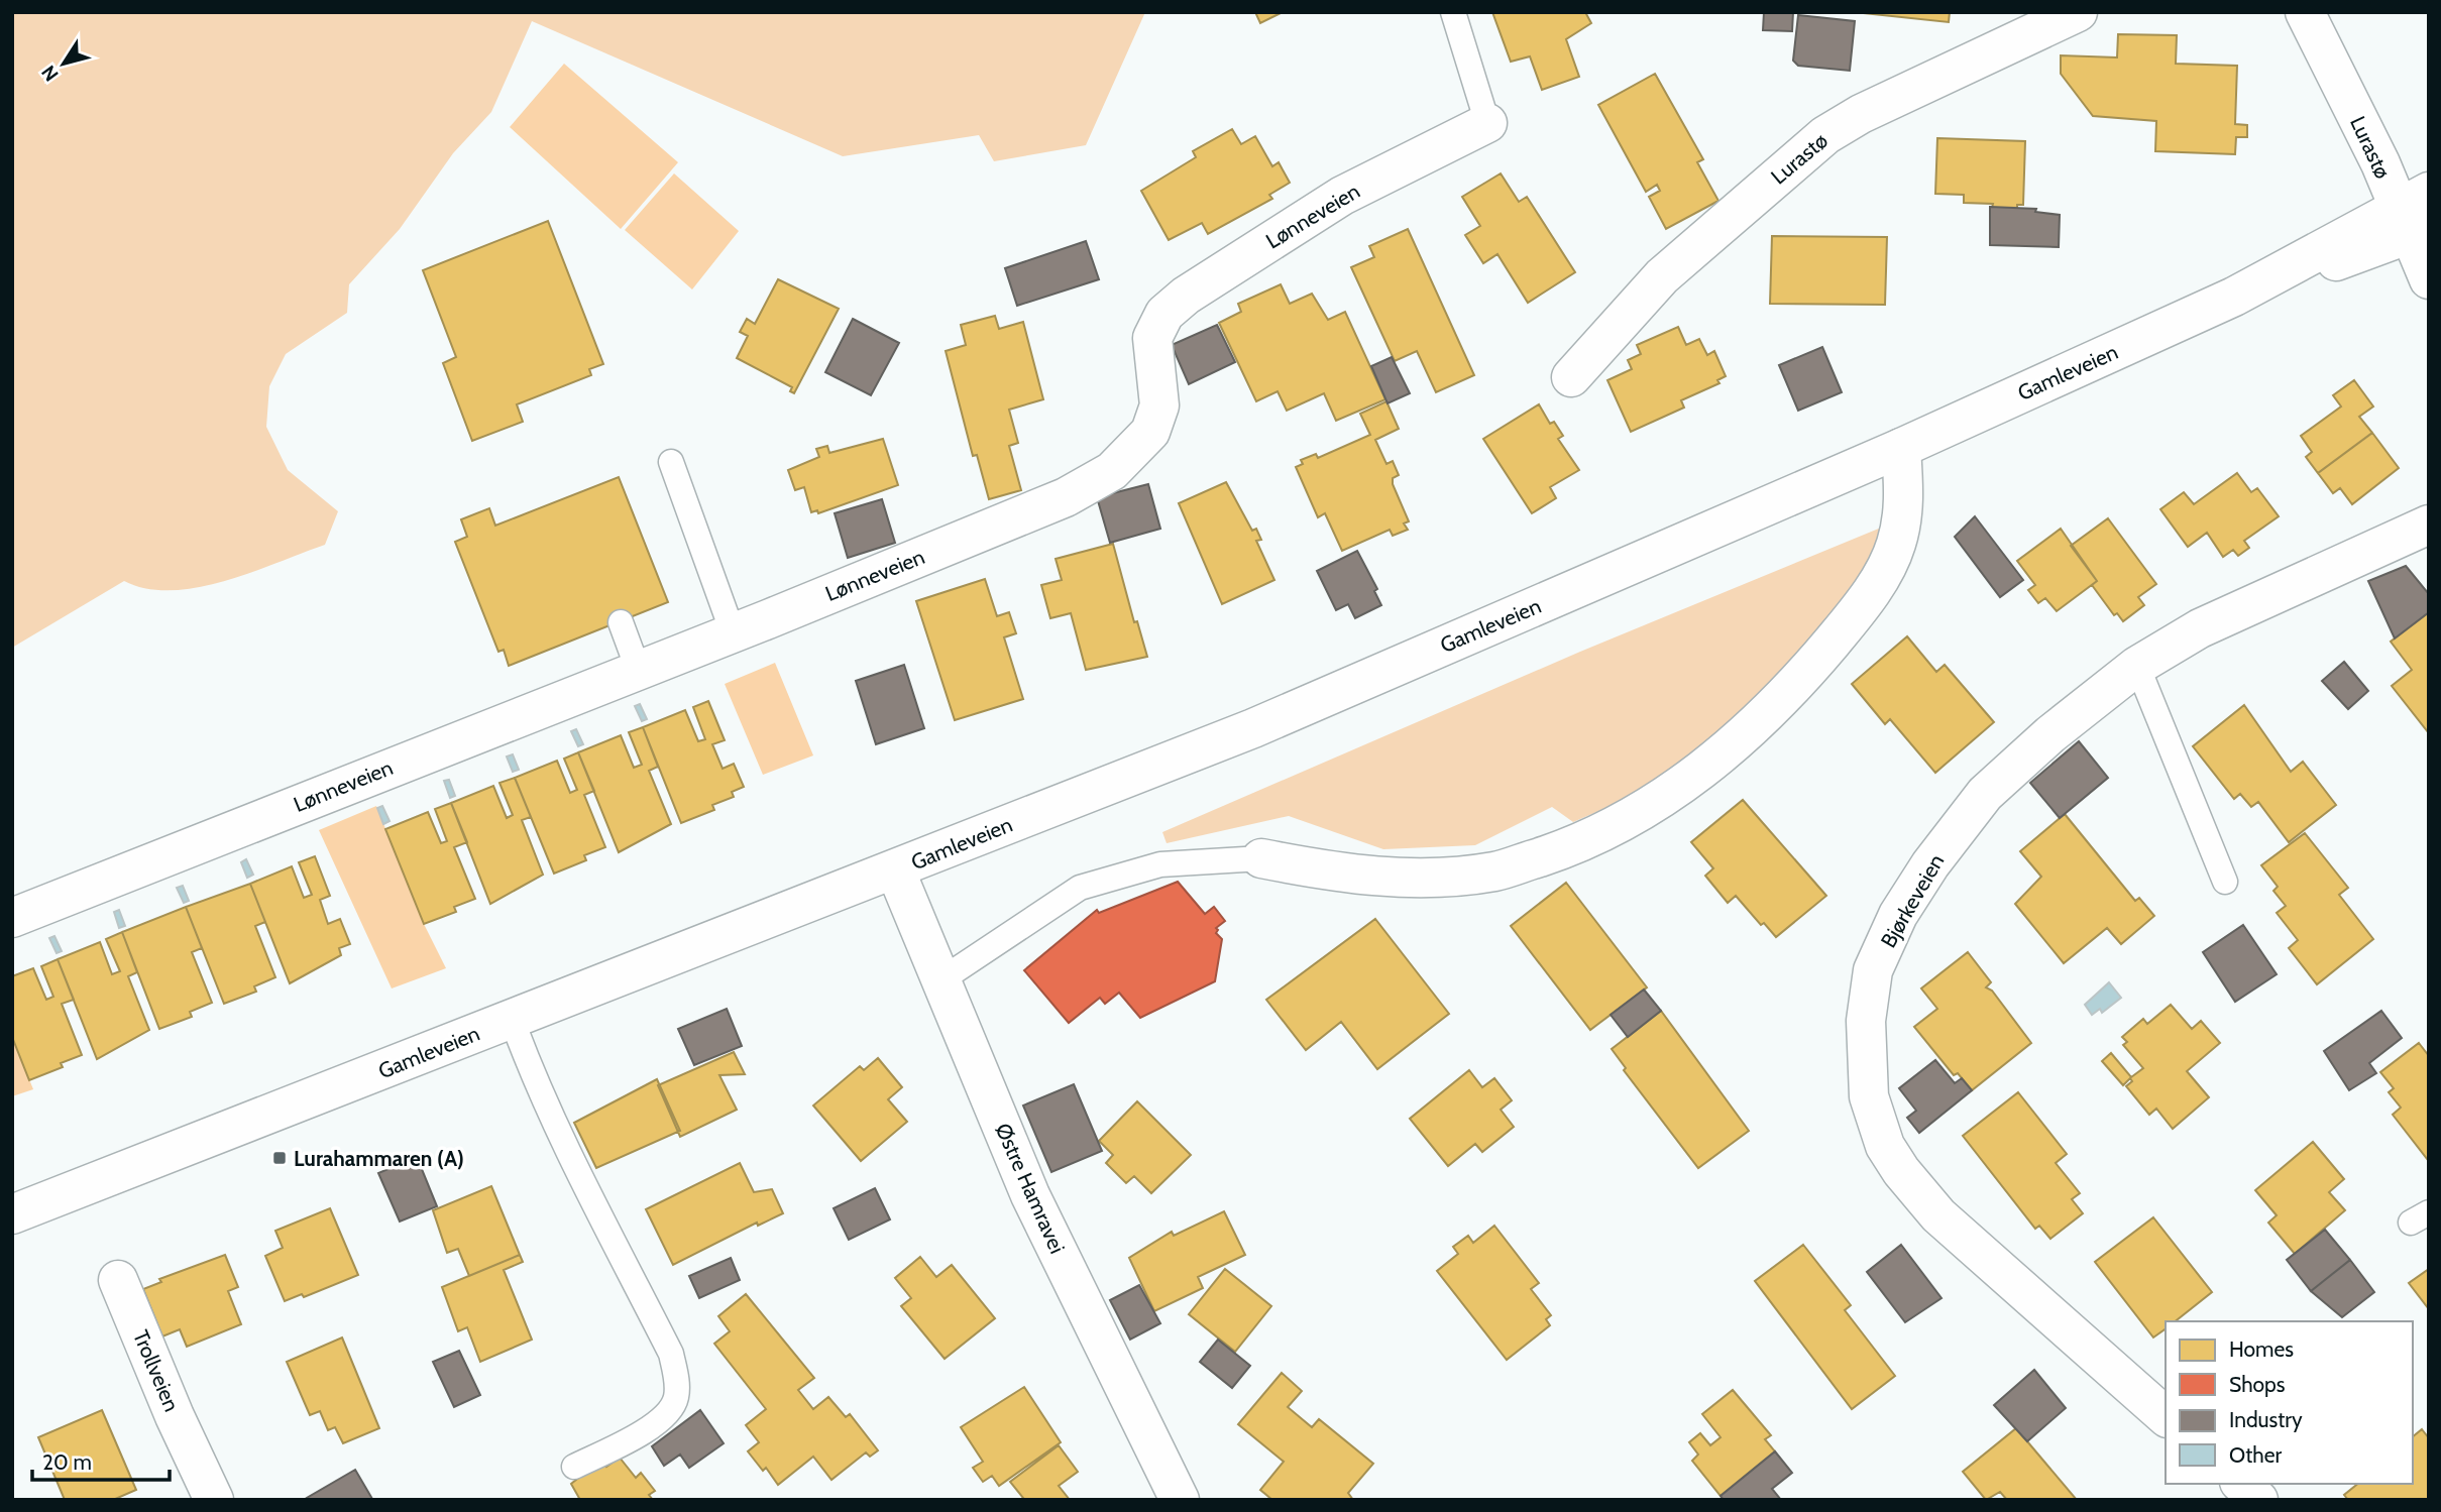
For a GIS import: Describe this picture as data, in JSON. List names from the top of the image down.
{
  "streets": {
    "street": [
      "Lurastø",
      "Lønneveien",
      "Gamleveien",
      "Bjørkeveien",
      "Østre Hamravei",
      "Trollveien"
    ]
  },
  "crossings": [
    ["Lurastø", "Gamleveien"],
    ["Gamleveien", "Østre Hamravei"]
  ],
  "places": {
    "transit": ["Lurahammaren (A)"]
  },
  "legend": [
    "Homes",
    "Shops",
    "Industry",
    "Other"
  ],
  "scale_bar": "20 m",
  "north": "bottom left"
}
